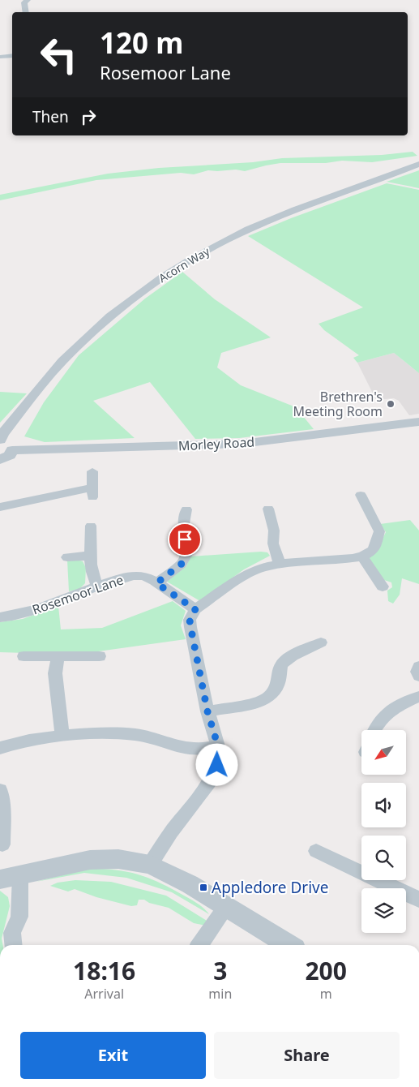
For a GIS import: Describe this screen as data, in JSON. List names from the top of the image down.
{
  "streets": {
    "street": ["Acorn Way", "Morley Road", "Rosemoor Lane"]
  },
  "places": {
    "other": ["Brethren's Meeting Room"],
    "transit": ["Appledore Drive"]
  },
  "north": "bottom left",
  "page": {
    "turn": ["120 m", "Rosemoor Lane"],
    "then": "Then",
    "eta": [
      "18:16",
      "Arrival",
      "3",
      "min",
      "200",
      "m"
    ],
    "buttons": ["Exit", "Share"]
  }
}
